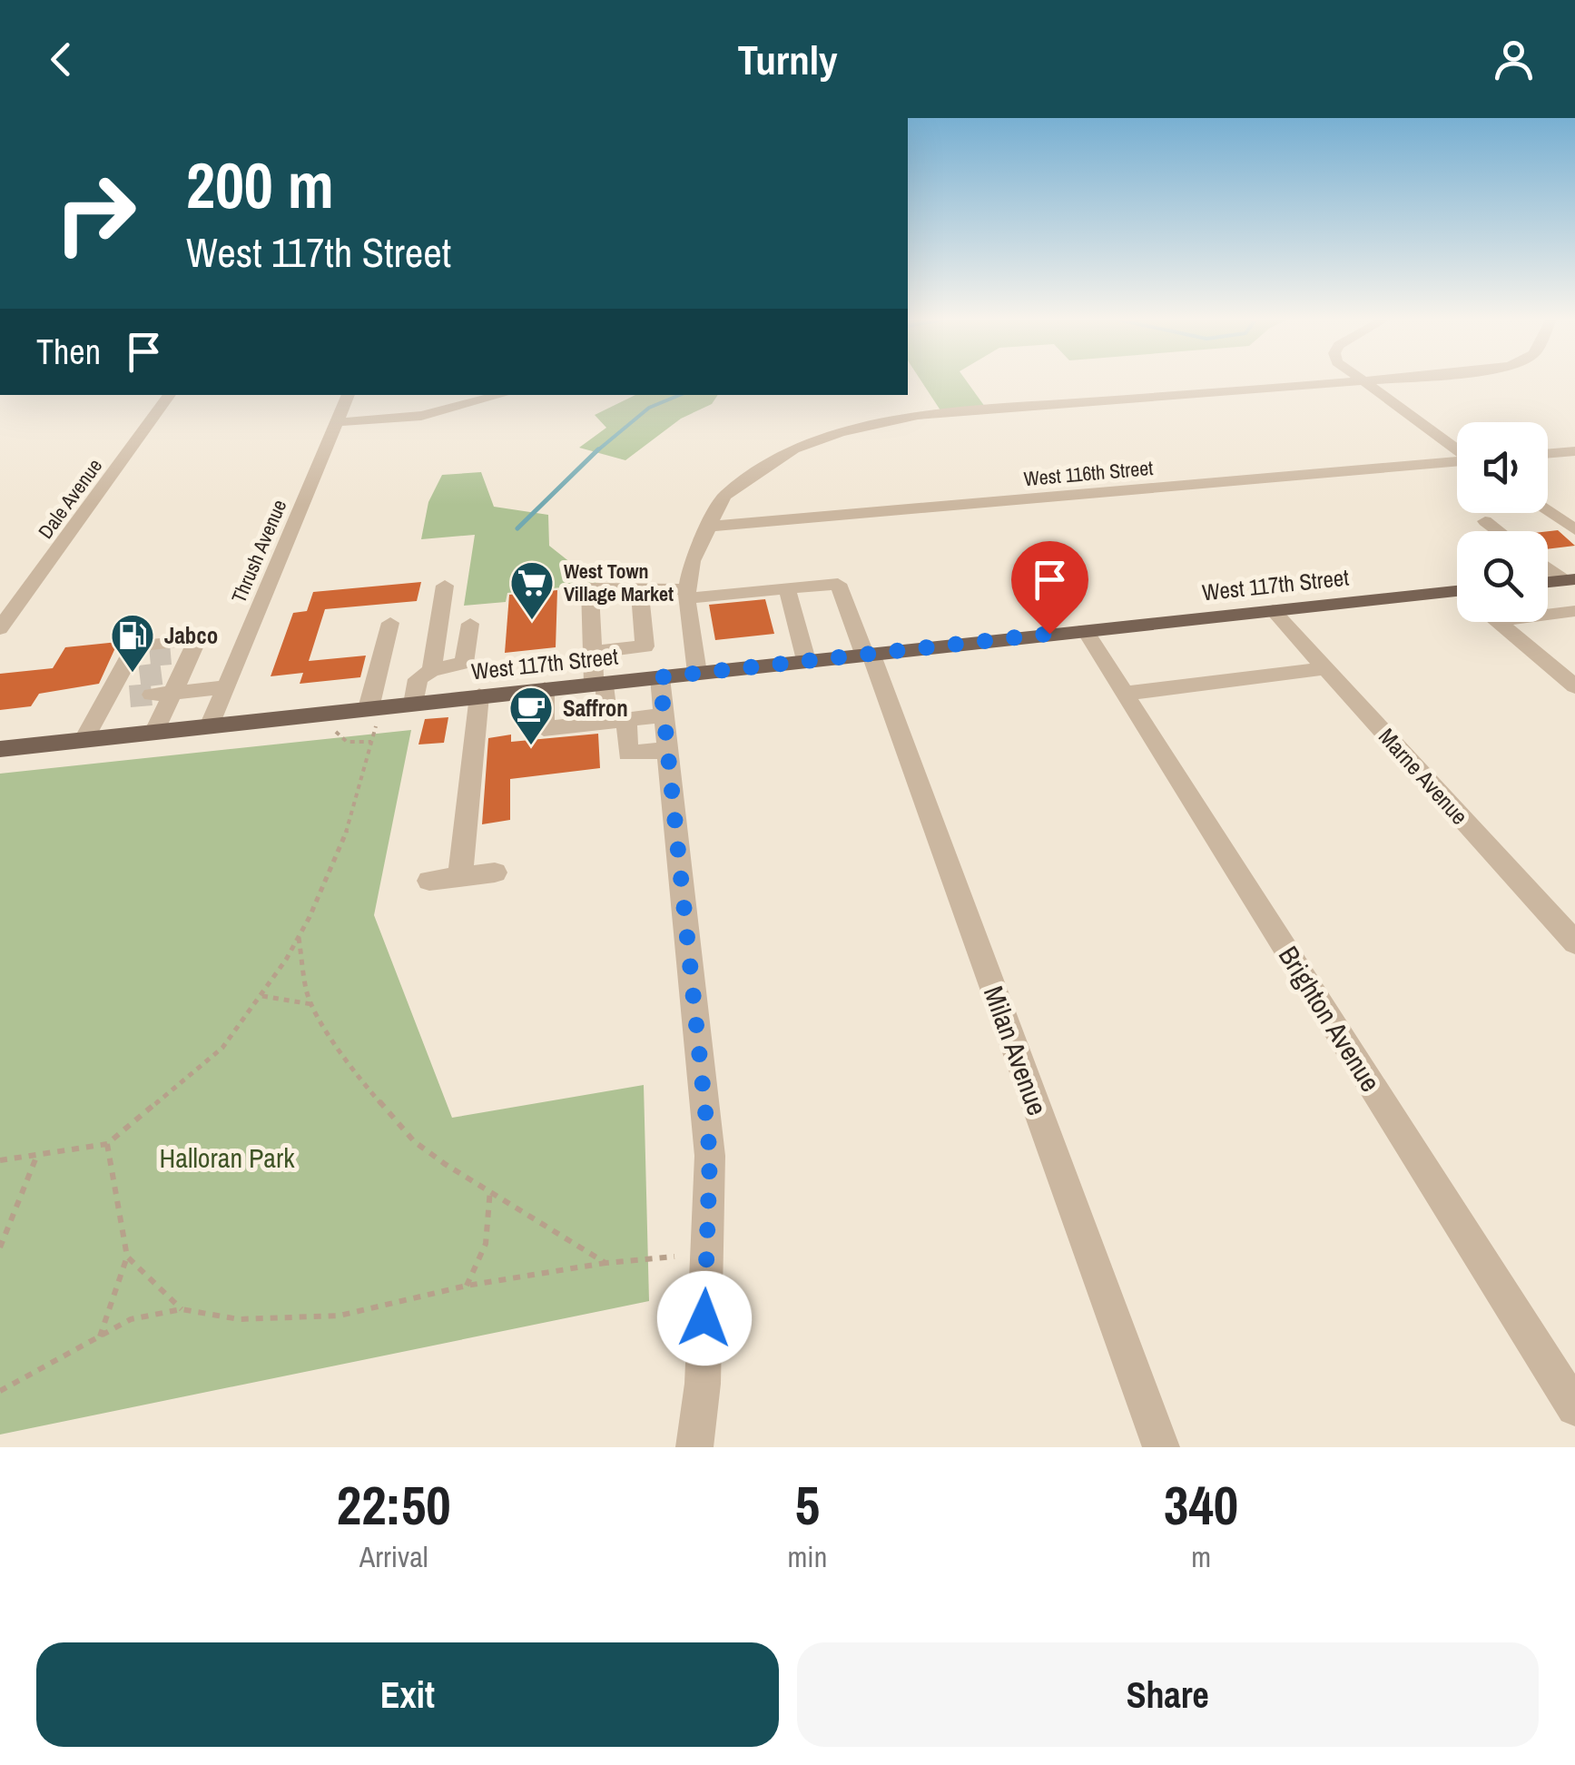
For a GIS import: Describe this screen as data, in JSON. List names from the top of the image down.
{
  "streets": {
    "main road": ["West 117th Street"],
    "street": [
      "West 116th Street",
      "Dale Avenue",
      "Thrush Avenue",
      "Marne Avenue",
      "Brighton Avenue",
      "Milan Avenue"
    ]
  },
  "crossings": [
    ["Thrush Avenue", "West 117th Street"],
    ["West 117th Street", "Marne Avenue"],
    ["West 117th Street", "Brighton Avenue"],
    ["West 117th Street", "Milan Avenue"]
  ],
  "parks": ["Halloran Park"],
  "places": {
    "supermarket": ["West Town Village Market"],
    "fuel station": ["Jabco"],
    "cafe": ["Saffron"]
  },
  "page": {
    "header": "Turnly",
    "turn": ["200 m", "West 117th Street"],
    "then": "Then",
    "eta": [
      "22:50",
      "Arrival",
      "5",
      "min",
      "340",
      "m"
    ],
    "buttons": ["Exit", "Share"]
  }
}
